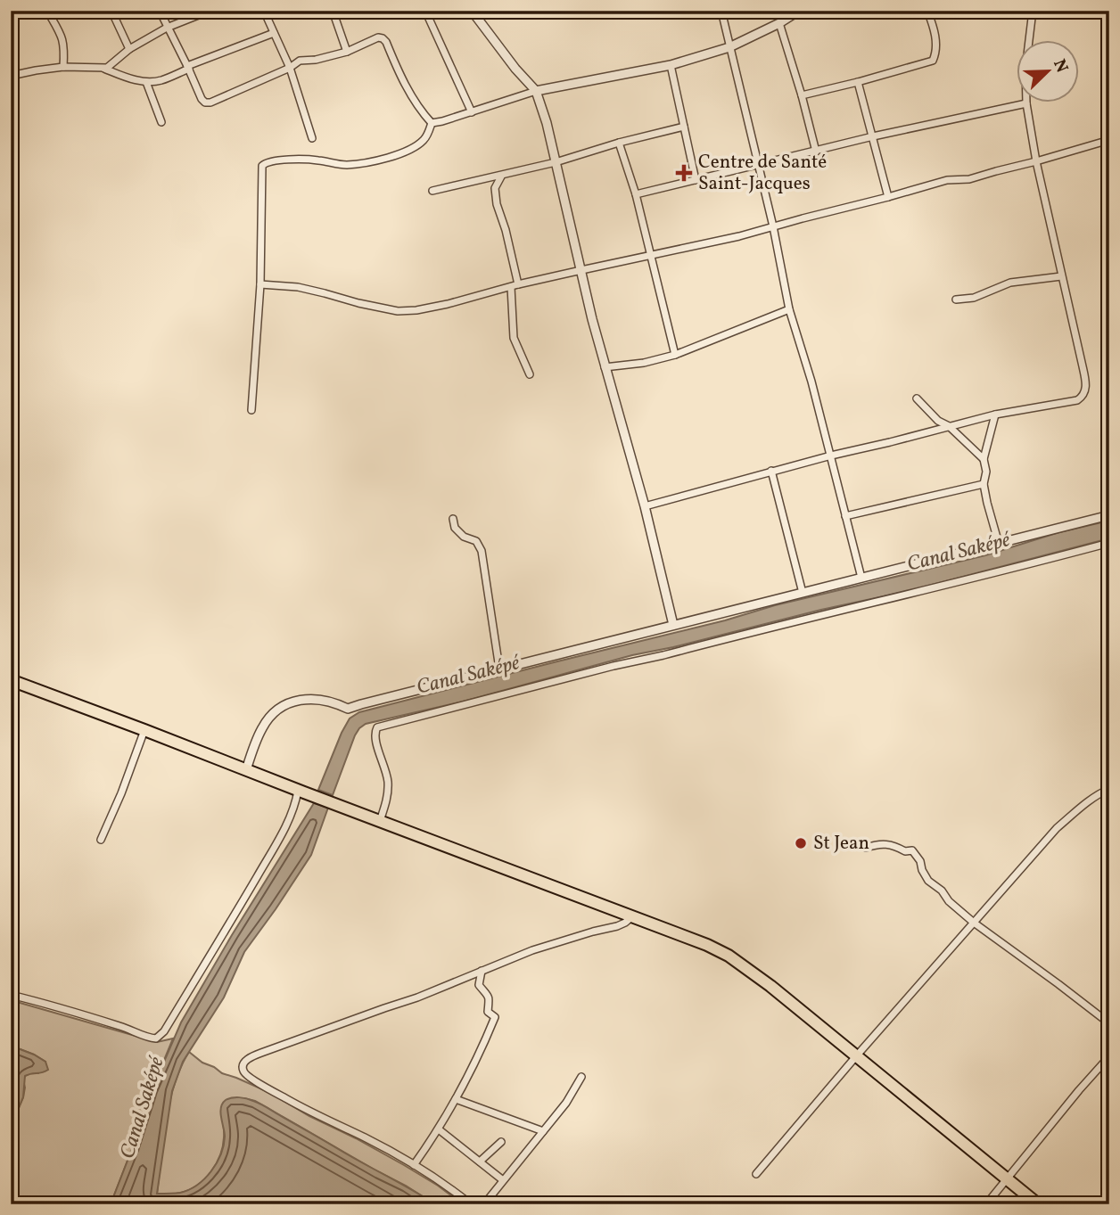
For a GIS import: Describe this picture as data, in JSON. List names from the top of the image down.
{
  "water": ["Canal Saképé"],
  "places": {
    "health": ["Centre de Santé Saint-Jacques"],
    "other": ["St Jean"]
  },
  "north": "top right"
}
